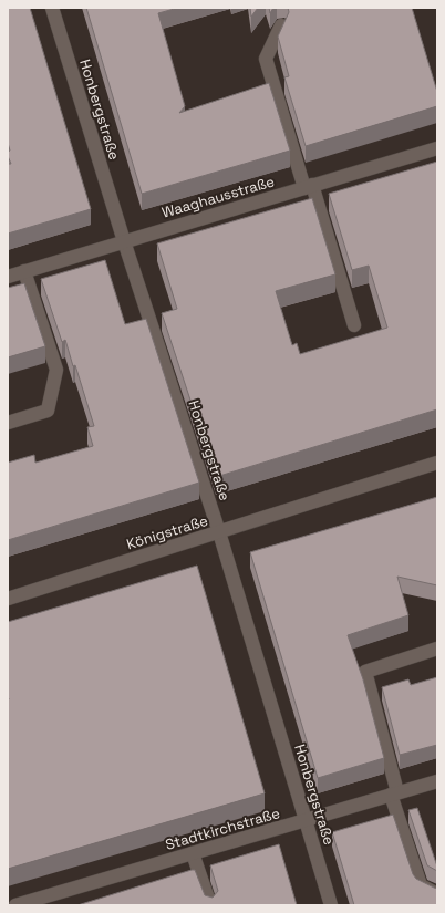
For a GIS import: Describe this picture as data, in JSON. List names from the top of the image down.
{
  "streets": {
    "street": [
      "Honbergstraße",
      "Waaghausstraße",
      "Königstraße",
      "Stadtkirchstraße"
    ]
  },
  "crossings": [
    ["Honbergstraße", "Waaghausstraße"],
    ["Honbergstraße", "Königstraße"],
    ["Honbergstraße", "Stadtkirchstraße"]
  ]
}
